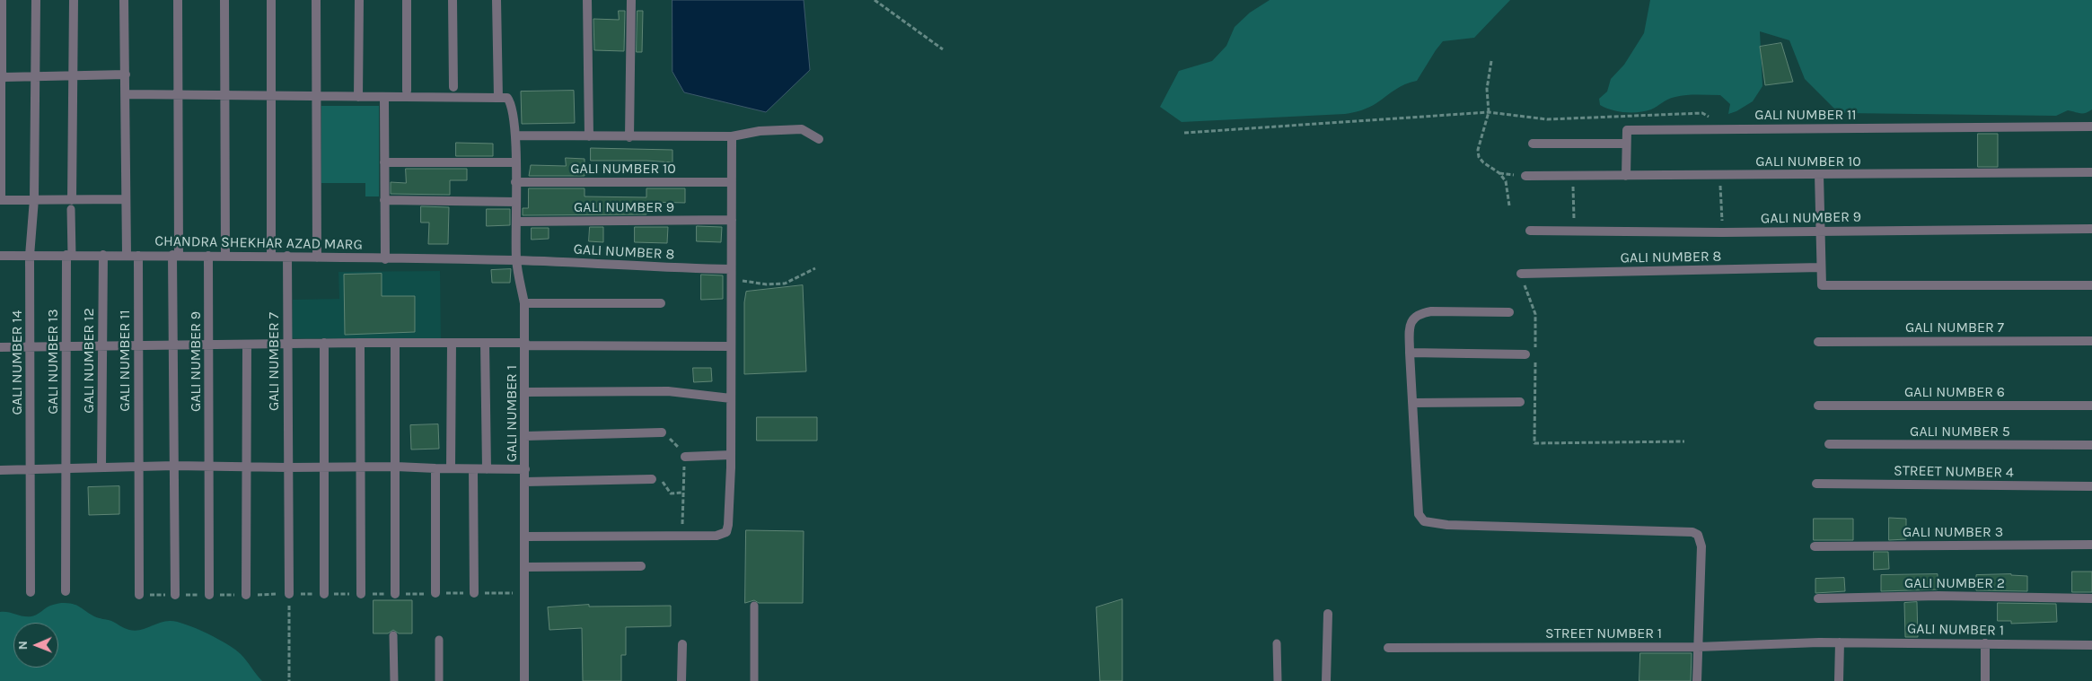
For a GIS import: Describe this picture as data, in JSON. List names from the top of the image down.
{
  "streets": {
    "street": [
      "GALI NUMBER 11",
      "GALI NUMBER 10",
      "GALI NUMBER 9",
      "CHANDRA SHEKHAR AZAD MARG",
      "GALI NUMBER 8",
      "GALI NUMBER 7",
      "GALI NUMBER 12",
      "GALI NUMBER 13",
      "GALI NUMBER 14",
      "GALI NUMBER 6",
      "GALI NUMBER 1",
      "GALI NUMBER 5",
      "STREET NUMBER 4",
      "GALI NUMBER 3",
      "GALI NUMBER 2",
      "STREET NUMBER 1"
    ]
  },
  "crossings": [
    ["GALI NUMBER 11", "CHANDRA SHEKHAR AZAD MARG"],
    ["GALI NUMBER 10", "GALI NUMBER 1"],
    ["GALI NUMBER 9", "CHANDRA SHEKHAR AZAD MARG"],
    ["GALI NUMBER 9", "GALI NUMBER 1"],
    ["CHANDRA SHEKHAR AZAD MARG", "GALI NUMBER 8"],
    ["CHANDRA SHEKHAR AZAD MARG", "GALI NUMBER 7"],
    ["CHANDRA SHEKHAR AZAD MARG", "GALI NUMBER 12"],
    ["CHANDRA SHEKHAR AZAD MARG", "GALI NUMBER 13"],
    ["CHANDRA SHEKHAR AZAD MARG", "GALI NUMBER 14"],
    ["CHANDRA SHEKHAR AZAD MARG", "GALI NUMBER 1"],
    ["GALI NUMBER 8", "GALI NUMBER 1"],
    ["GALI NUMBER 1", "STREET NUMBER 1"]
  ],
  "north": "left"
}
